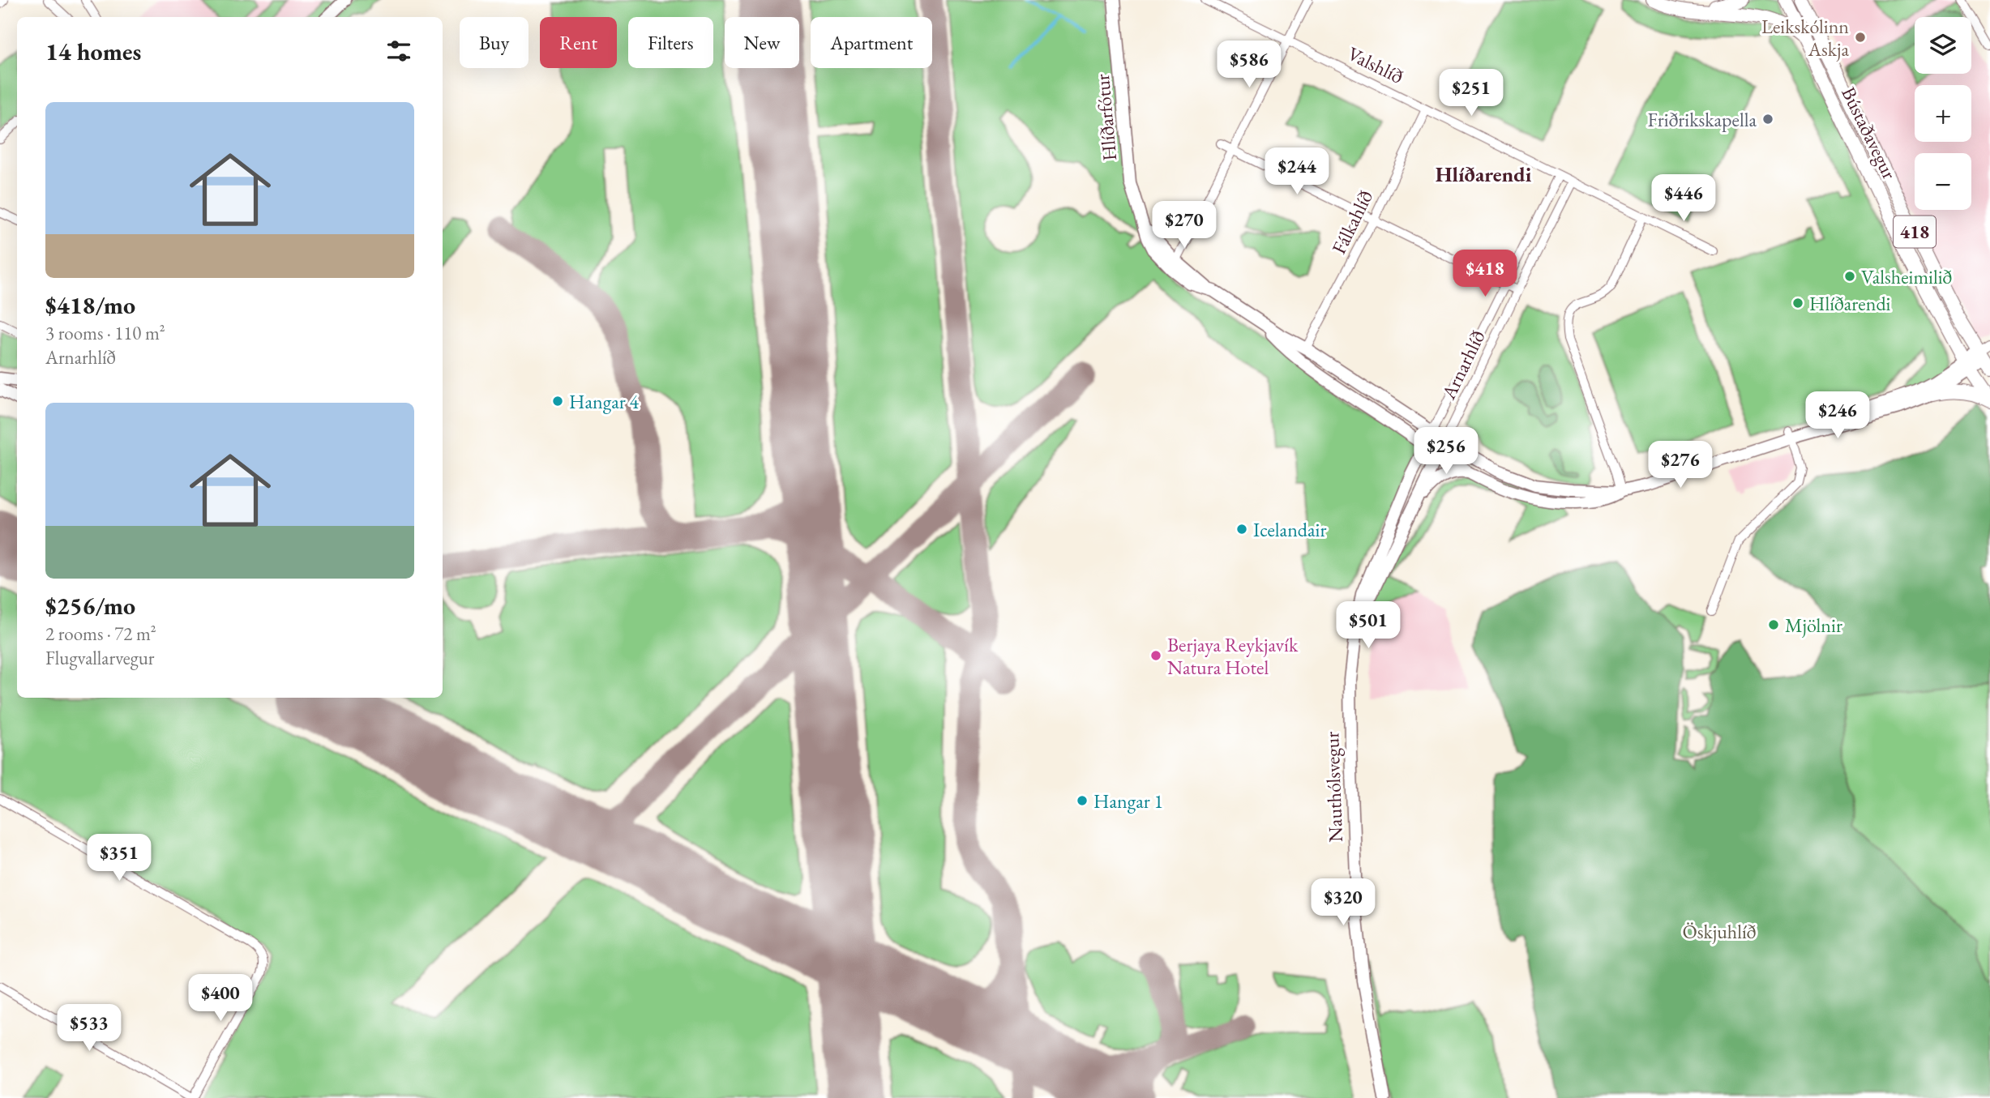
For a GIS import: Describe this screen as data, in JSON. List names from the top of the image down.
{
  "streets": {
    "main road": ["Bústaðavegur", "418"],
    "street": [
      "Valshlíð",
      "Hlíðarfótur",
      "Fálkahlíð",
      "Arnarhlíð",
      "Nauthólsvegur"
    ]
  },
  "crossings": [
    ["Valshlíð", "Fálkahlíð"],
    ["Valshlíð", "Arnarhlíð"],
    ["Hlíðarfótur", "Fálkahlíð"],
    ["Hlíðarfótur", "Arnarhlíð"],
    ["Hlíðarfótur", "Nauthólsvegur"],
    ["Arnarhlíð", "Nauthólsvegur"]
  ],
  "districts": ["Hlíðarendi"],
  "parks": ["Öskjuhlíð"],
  "places": [
    "Leikskólinn Askja",
    "Friðrikskapella",
    "Valsheimilið",
    "Hlíðarendi",
    "Hangar 4",
    "Icelandair",
    "Mjölnir",
    "Berjaya Reykjavík Natura Hotel",
    "Hangar 1"
  ],
  "page": {
    "map_buttons": ["+", "−"],
    "chip": [
      "Buy",
      "Rent",
      "Filters",
      "New",
      "Apartment"
    ],
    "heading": "14 homes",
    "price": [
      "$586",
      "$251",
      "$244",
      "$446",
      "$270",
      "$418",
      "$246",
      "$256",
      "$276",
      "$501",
      "$351",
      "$320",
      "$400",
      "$533"
    ],
    "list": [
      {
        "name": "$418/mo",
        "note": "3 rooms · 110 m² · Arnarhlíð"
      },
      {
        "name": "$256/mo",
        "note": "2 rooms · 72 m² · Flugvallarvegur"
      }
    ]
  }
}
